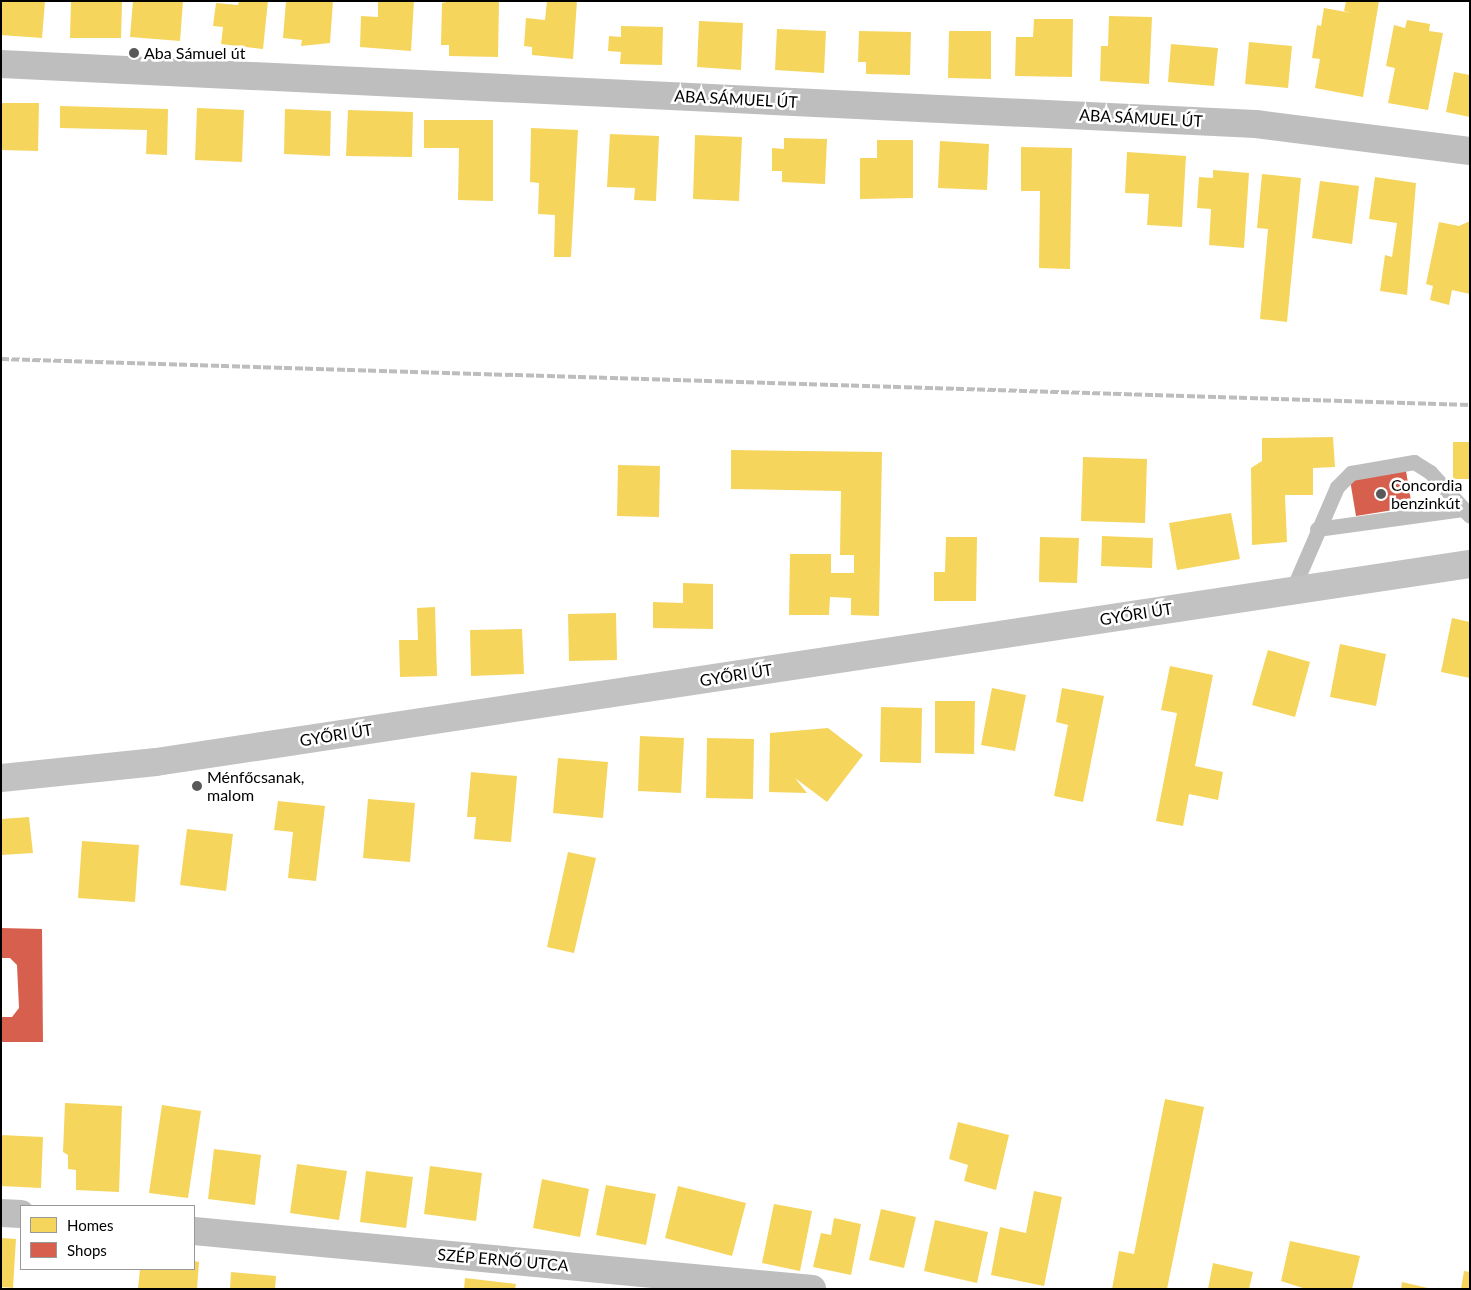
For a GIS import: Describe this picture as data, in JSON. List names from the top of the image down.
{
  "streets": {
    "street": ["ABA SÁMUEL ÚT", "GYŐRI ÚT", "SZÉP ERNŐ UTCA"]
  },
  "places": ["Aba Sámuel út", "Concordia benzinkút", "Ménfőcsanak, malom"],
  "legend": ["Homes", "Shops"]
}
